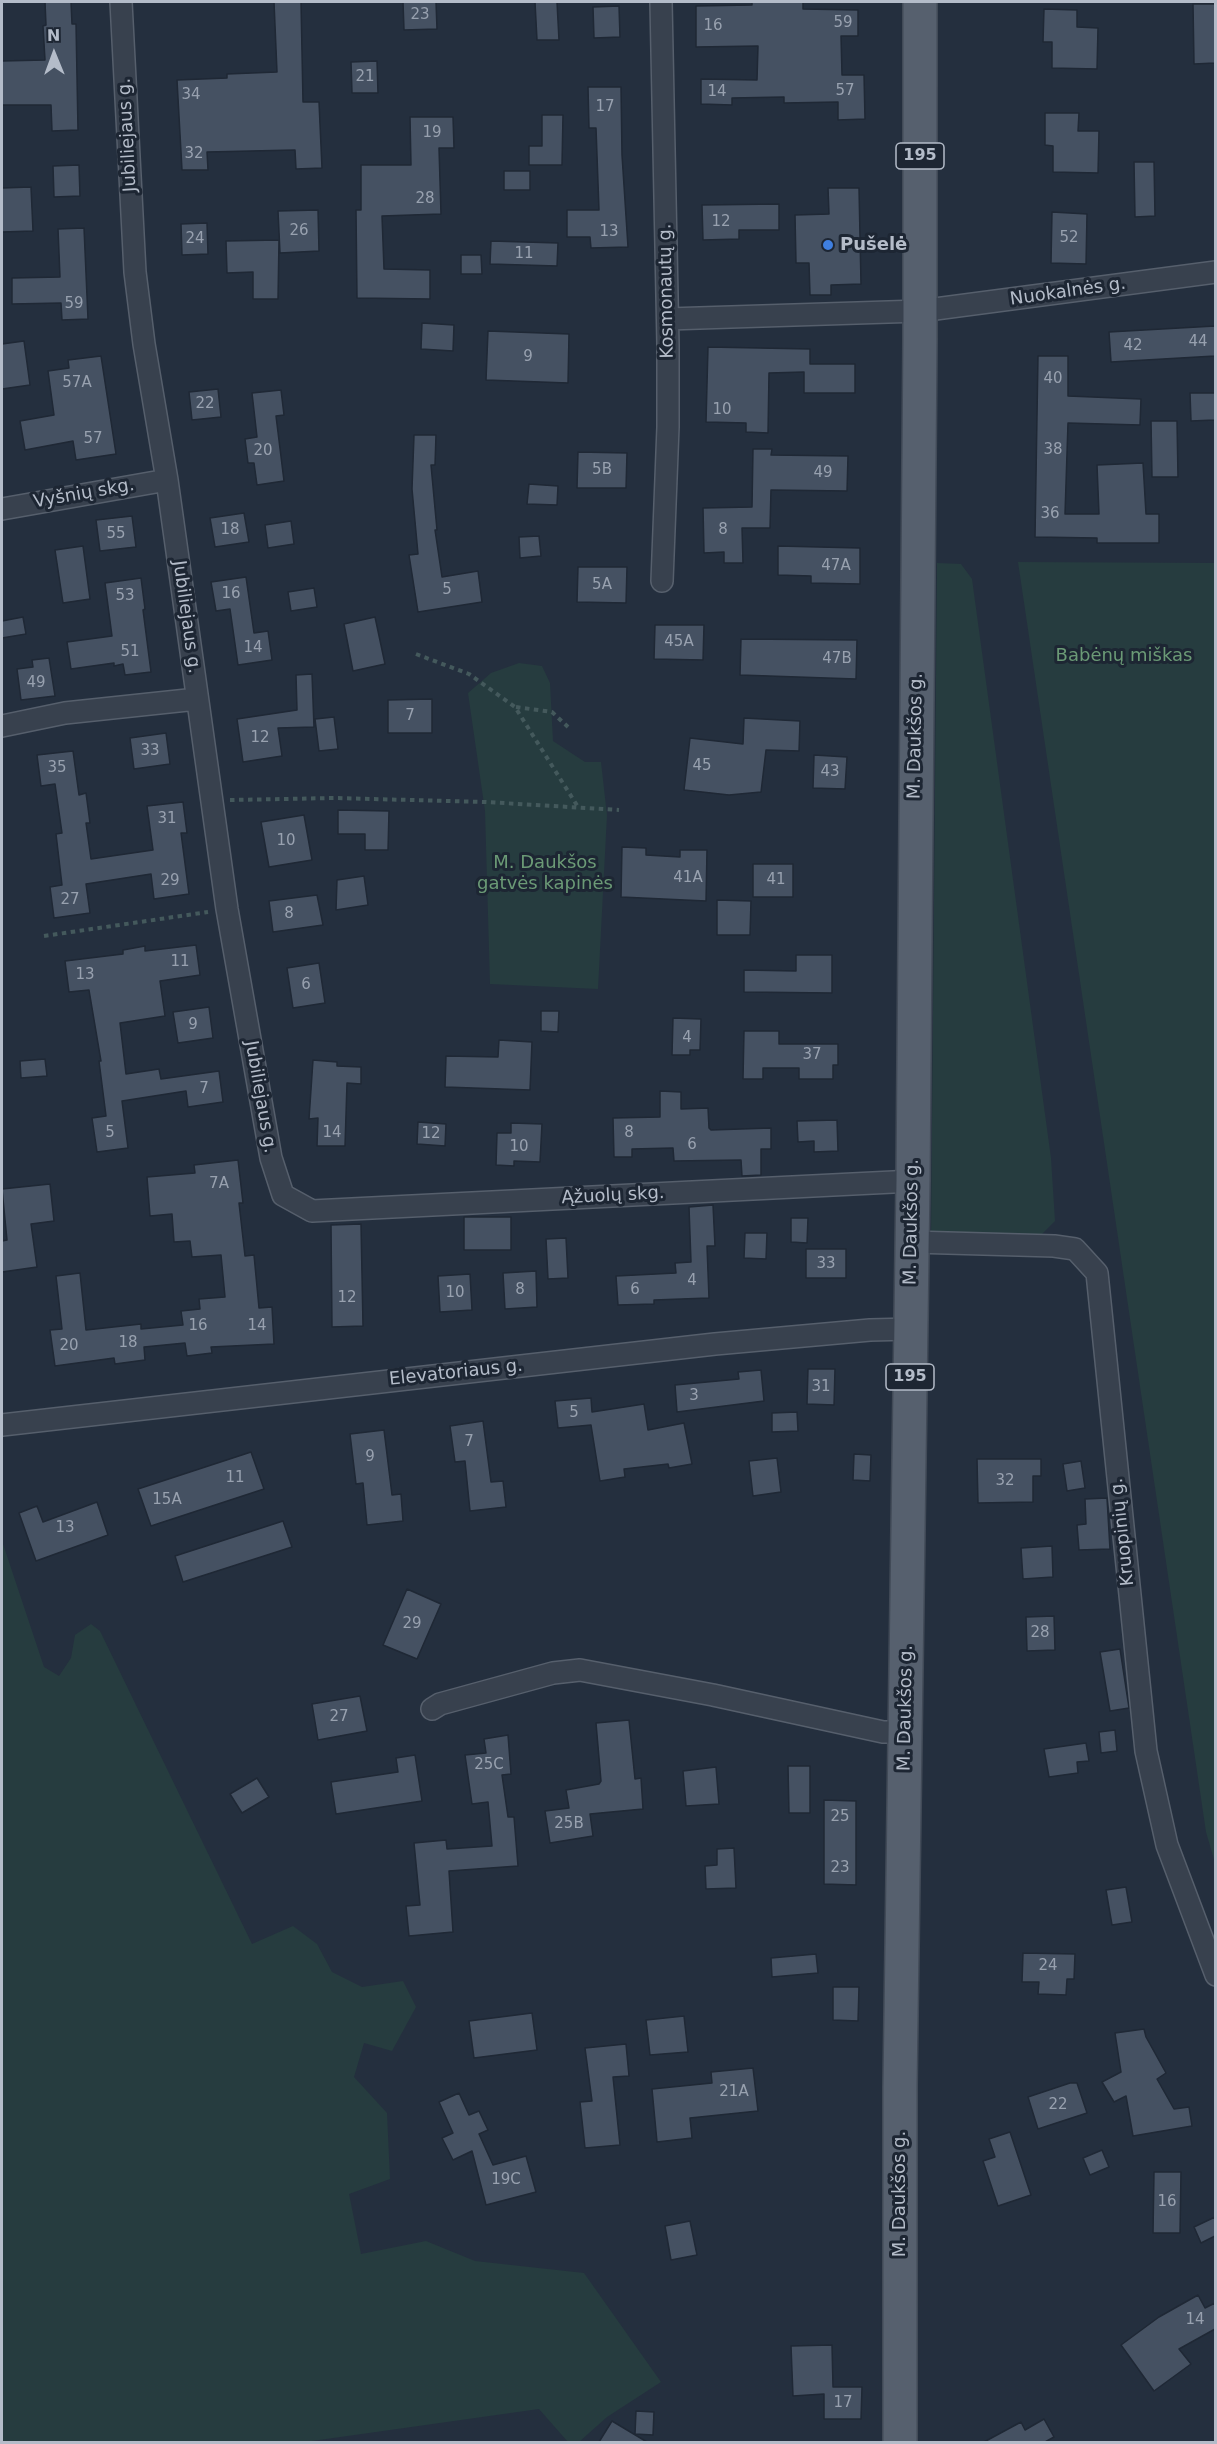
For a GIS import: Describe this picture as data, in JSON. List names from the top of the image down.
{
  "streets": {
    "main road": ["195", "M. Daukšos g."],
    "street": [
      "Jubiliejaus g.",
      "Kosmonautų g.",
      "Nuokalnės g.",
      "Vyšnių skg.",
      "Ąžuolų skg.",
      "Elevatoriaus g.",
      "Kruopinių g."
    ]
  },
  "crossings": [
    ["Jubiliejaus g.", "Vyšnių skg."],
    ["Jubiliejaus g.", "Ąžuolų skg."],
    ["Kosmonautų g.", "Nuokalnės g."],
    ["Nuokalnės g.", "M. Daukšos g."],
    ["M. Daukšos g.", "Ąžuolų skg."],
    ["M. Daukšos g.", "Elevatoriaus g."],
    ["M. Daukšos g.", "Kruopinių g."]
  ],
  "parks": ["Babėnų miškas", "M. Daukšos gatvės kapinės"],
  "places": ["Pušelė"],
  "house_numbers": [
    "23",
    "59",
    "16",
    "21",
    "57",
    "14",
    "34",
    "17",
    "19",
    "32",
    "28",
    "12",
    "26",
    "13",
    "52",
    "24",
    "11",
    "59",
    "44",
    "42",
    "9",
    "40",
    "57A",
    "22",
    "10",
    "57",
    "38",
    "20",
    "5B",
    "49",
    "36",
    "18",
    "8",
    "55",
    "47A",
    "5A",
    "5",
    "16",
    "53",
    "45A",
    "14",
    "51",
    "47B",
    "49",
    "7",
    "12",
    "33",
    "45",
    "35",
    "43",
    "31",
    "10",
    "41A",
    "41",
    "29",
    "27",
    "8",
    "11",
    "13",
    "6",
    "9",
    "4",
    "37",
    "7",
    "5",
    "14",
    "8",
    "12",
    "6",
    "10",
    "7A",
    "33",
    "4",
    "8",
    "6",
    "10",
    "12",
    "16",
    "14",
    "18",
    "20",
    "31",
    "3",
    "5",
    "7",
    "9",
    "11",
    "32",
    "15A",
    "13",
    "29",
    "28",
    "27",
    "25C",
    "25",
    "25B",
    "23",
    "24",
    "21A",
    "22",
    "19C",
    "16",
    "14",
    "17"
  ],
  "north": "top"
}
